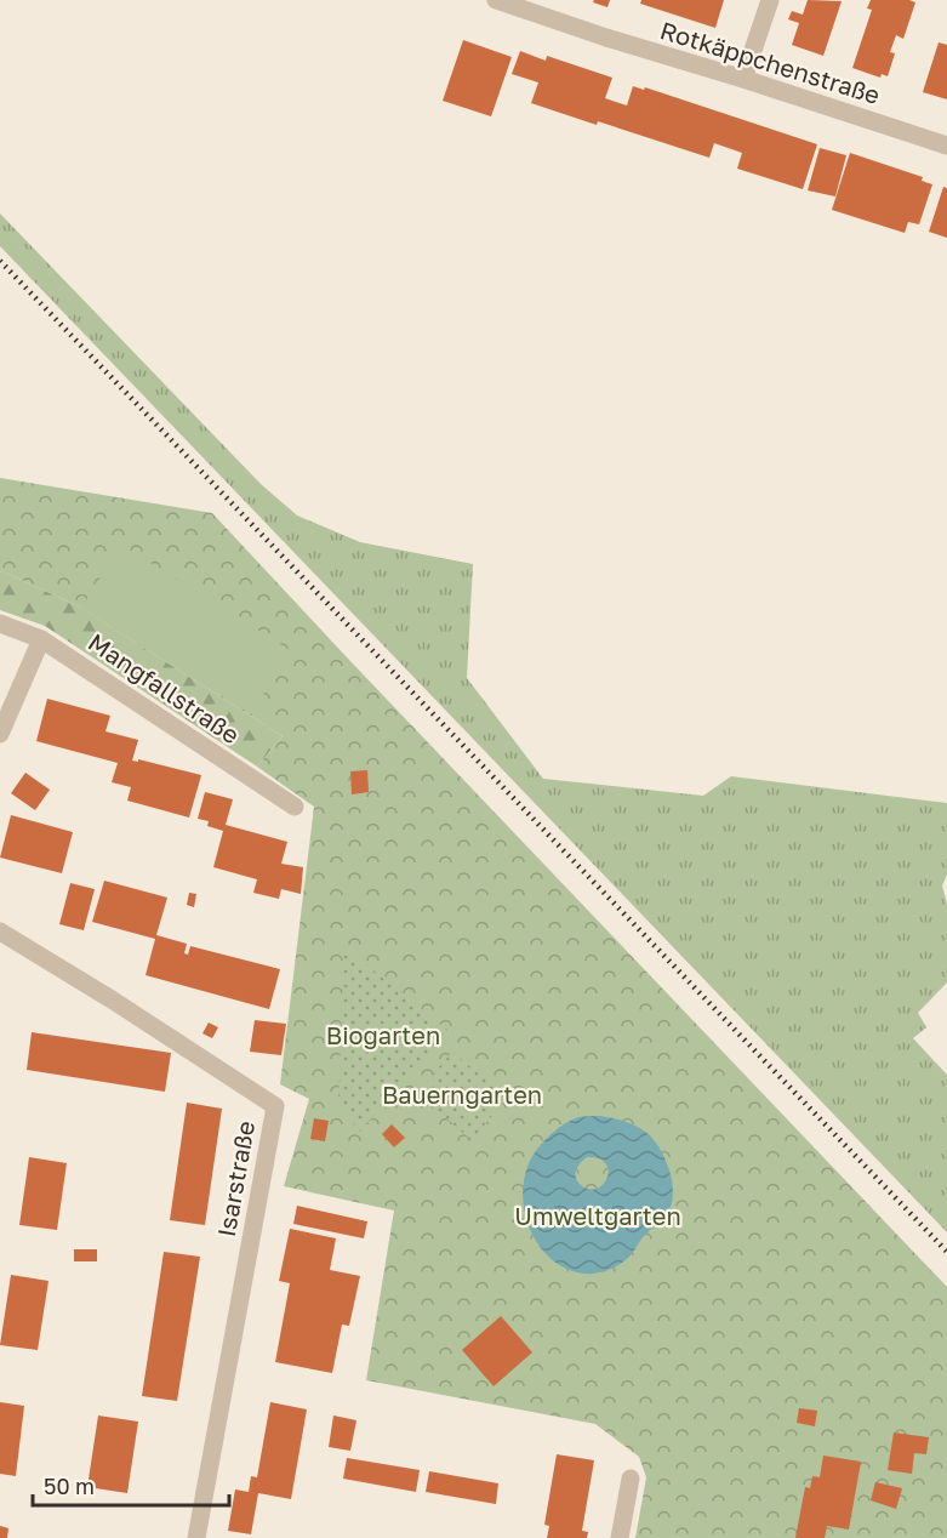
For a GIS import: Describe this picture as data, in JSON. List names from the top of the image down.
{
  "streets": {
    "street": ["Rotkäppchenstraße", "Mangfallstraße", "Isarstraße"]
  },
  "parks": ["Biogarten", "Bauerngarten", "Umweltgarten"],
  "scale_bar": "50 m"
}
